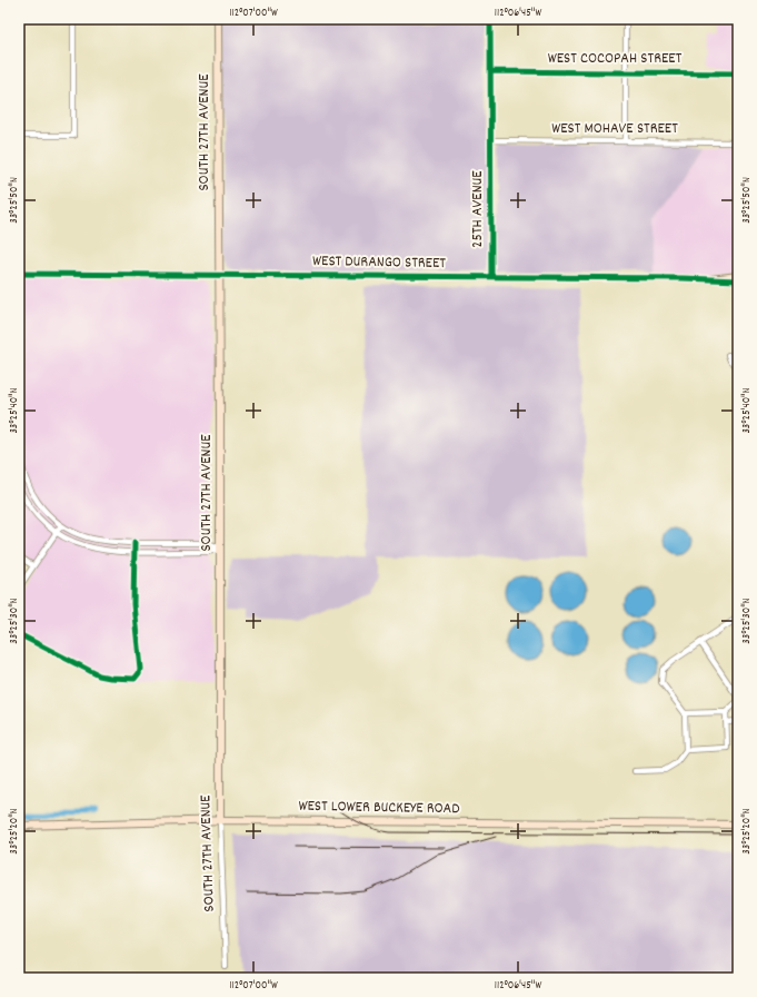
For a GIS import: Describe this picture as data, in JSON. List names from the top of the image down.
{
  "streets": {
    "main road": ["SOUTH 27TH AVENUE", "WEST LOWER BUCKEYE ROAD"],
    "street": [
      "WEST COCOPAH STREET",
      "WEST MOHAVE STREET",
      "25TH AVENUE",
      "WEST DURANGO STREET"
    ]
  },
  "crossings": [
    ["WEST COCOPAH STREET", "25TH AVENUE"],
    ["WEST MOHAVE STREET", "25TH AVENUE"],
    ["SOUTH 27TH AVENUE", "WEST DURANGO STREET"],
    ["SOUTH 27TH AVENUE", "WEST LOWER BUCKEYE ROAD"],
    ["25TH AVENUE", "WEST DURANGO STREET"]
  ],
  "coordinates": [
    "112°07'00\"W",
    "112°06'45\"W",
    "33°25'50\"N",
    "33°25'40\"N",
    "33°25'30\"N",
    "33°25'20\"N"
  ]
}
